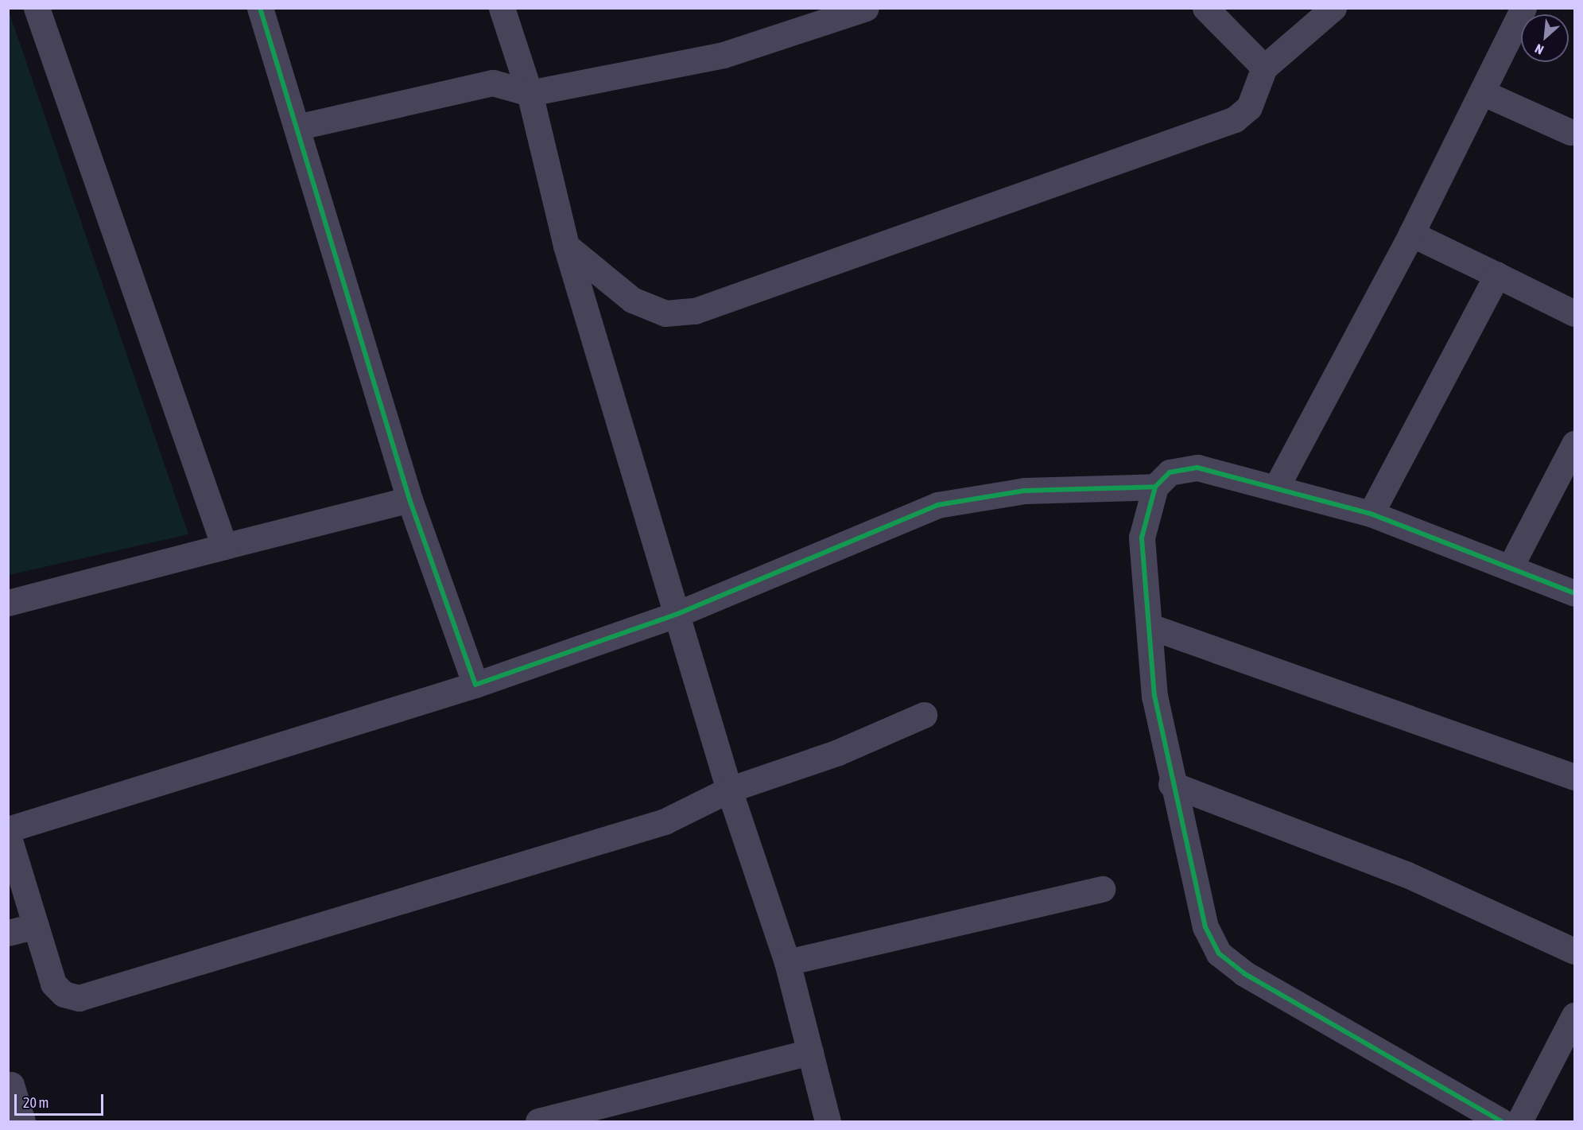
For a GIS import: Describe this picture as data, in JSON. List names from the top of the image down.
{
  "scale_bar": "20 m",
  "north": "bottom left"
}
